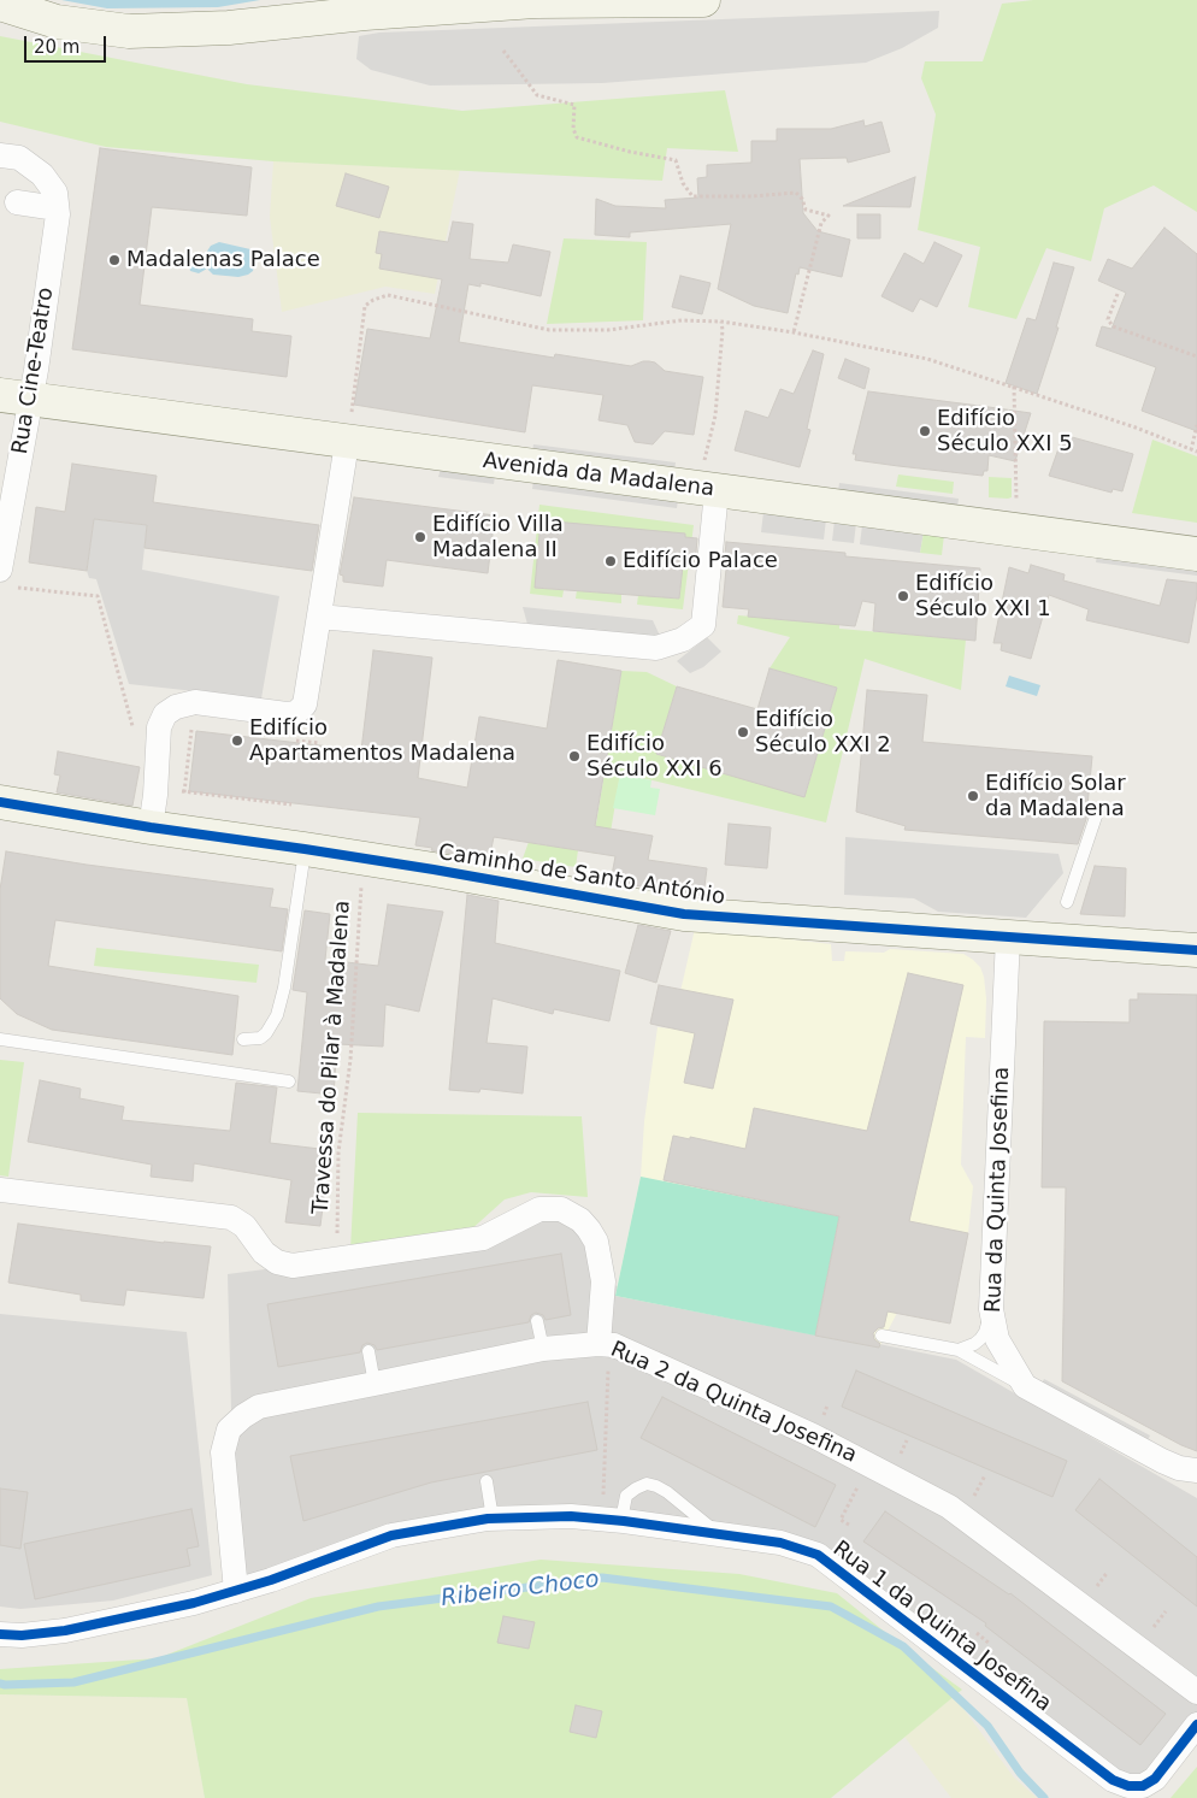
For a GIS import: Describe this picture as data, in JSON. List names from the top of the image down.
{
  "streets": {
    "street": [
      "Rua Cine-Teatro",
      "Avenida da Madalena",
      "Caminho de Santo António",
      "Rua da Quinta Josefina",
      "Rua 2 da Quinta Josefina",
      "Rua 1 da Quinta Josefina"
    ],
    "path": ["Travessa do Pilar à Madalena"]
  },
  "crossings": [
    ["Rua Cine-Teatro", "Avenida da Madalena"],
    ["Caminho de Santo António", "Travessa do Pilar à Madalena"],
    ["Caminho de Santo António", "Rua da Quinta Josefina"],
    ["Rua 2 da Quinta Josefina", "Rua 1 da Quinta Josefina"]
  ],
  "water": ["Ribeiro Choco"],
  "places": [
    "Madalenas Palace",
    "Edifício Século XXI 5",
    "Edifício Villa Madalena II",
    "Edifício Palace",
    "Edifício Século XXI 1",
    "Edifício Século XXI 2",
    "Edifício Apartamentos Madalena",
    "Edifício Século XXI 6",
    "Edifício Solar da Madalena"
  ],
  "scale_bar": "20 m"
}
